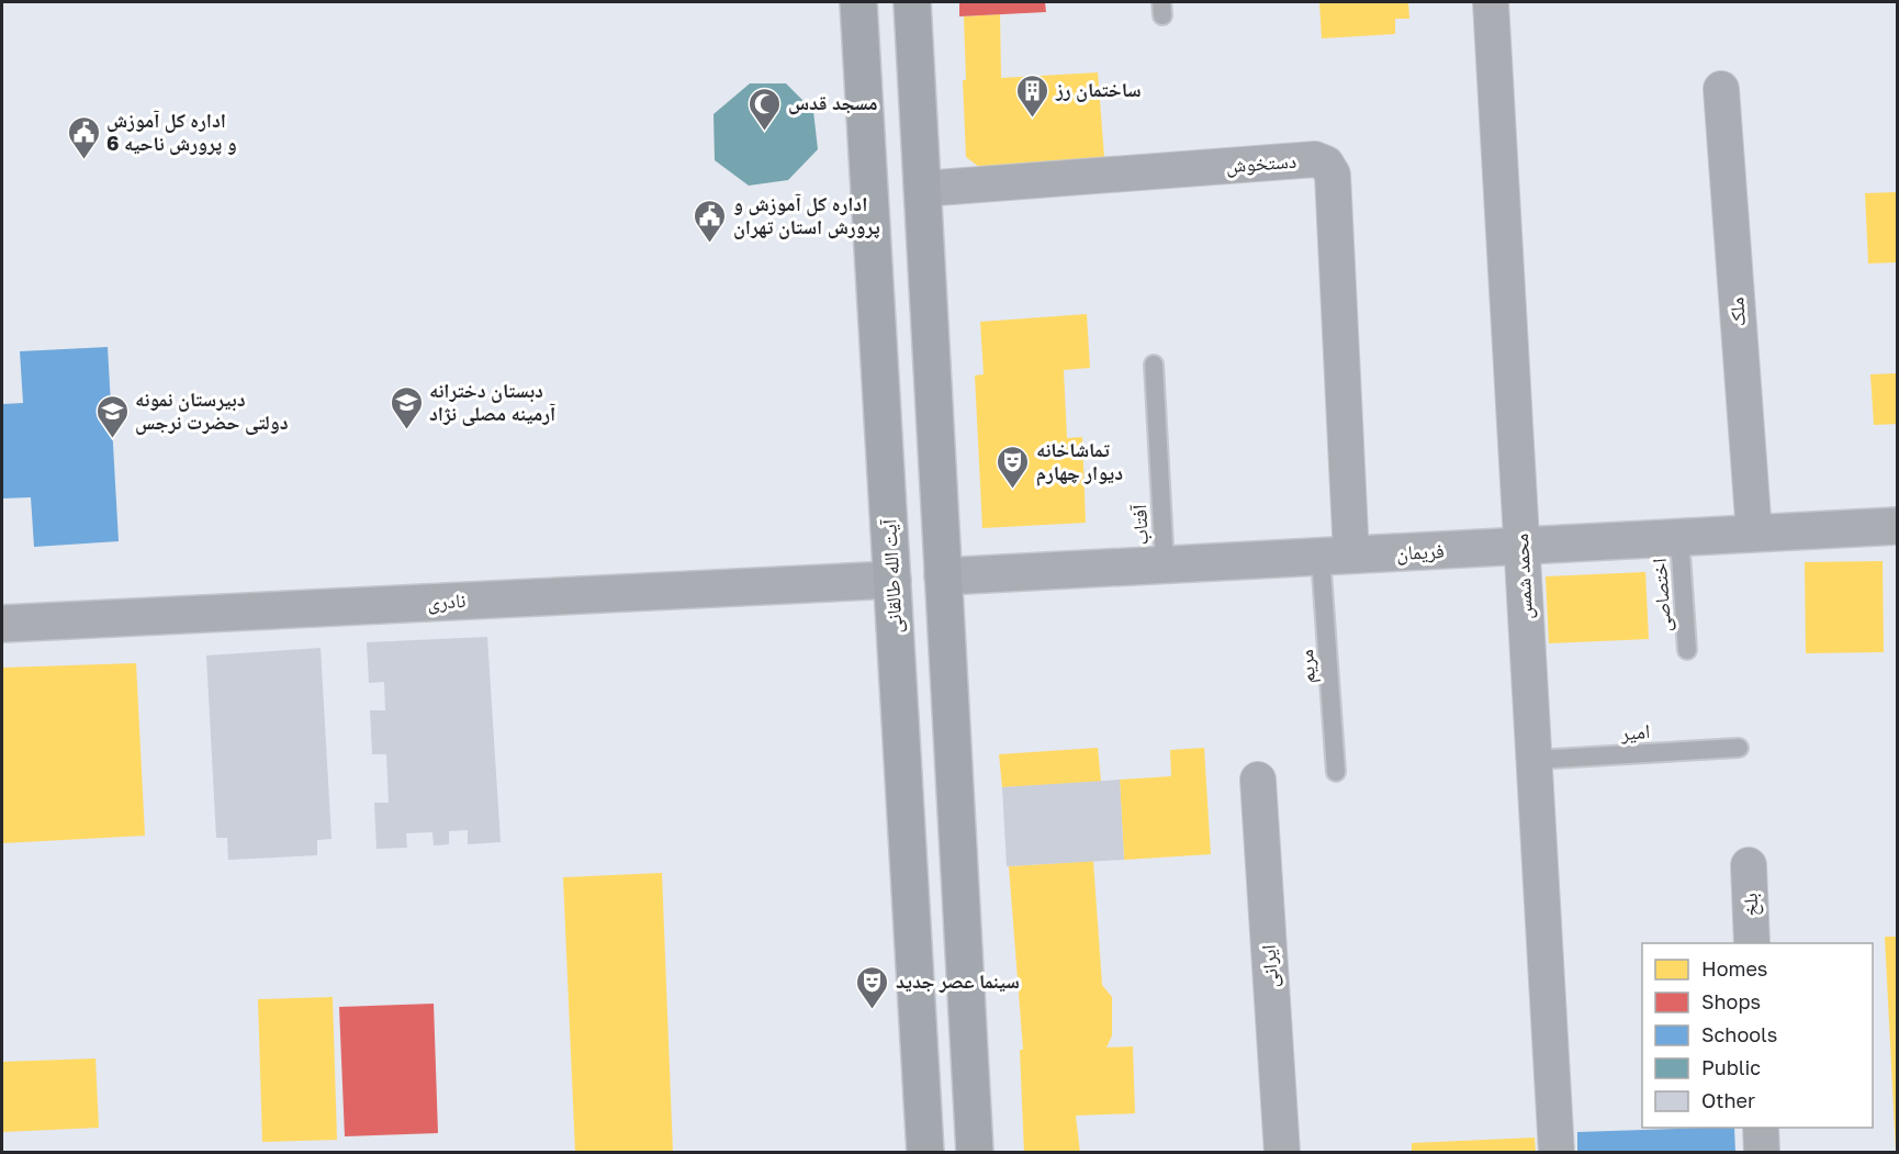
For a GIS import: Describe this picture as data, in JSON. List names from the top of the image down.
{
  "streets": {
    "main road": ["آیت الله طالقانی"],
    "street": [
      "دستخوش",
      "ملک",
      "فریمان",
      "محمد شمس",
      "نادری",
      "بلخ",
      "ایرانی"
    ],
    "lane": [
      "آفتاب",
      "اختصاصی",
      "مریم",
      "امیر"
    ]
  },
  "crossings": [
    ["دستخوش", "فریمان"],
    ["دستخوش", "مریم"],
    ["ملک", "فریمان"],
    ["آفتاب", "فریمان"],
    ["فریمان", "محمد شمس"],
    ["فریمان", "اختصاصی"],
    ["فریمان", "مریم"],
    ["آیت الله طالقانی", "نادری"],
    ["محمد شمس", "امیر"]
  ],
  "places": {
    "building": ["ساختمان رز"],
    "mosque": ["مسجد قدس"],
    "public building": ["اداره کل آموزش و پرورش ناحیه 6", "اداره کل آموزش و پرورش استان تهران"],
    "school or university": ["دبستان دخترانه آرمینه مصلی نژاد", "دبیرستان نمونه دولتی حضرت نرجس"],
    "theatre": ["تماشاخانه دیوار چهارم", "سینما عصر جدید"]
  },
  "legend": [
    "Homes",
    "Shops",
    "Schools",
    "Public",
    "Other"
  ]
}
